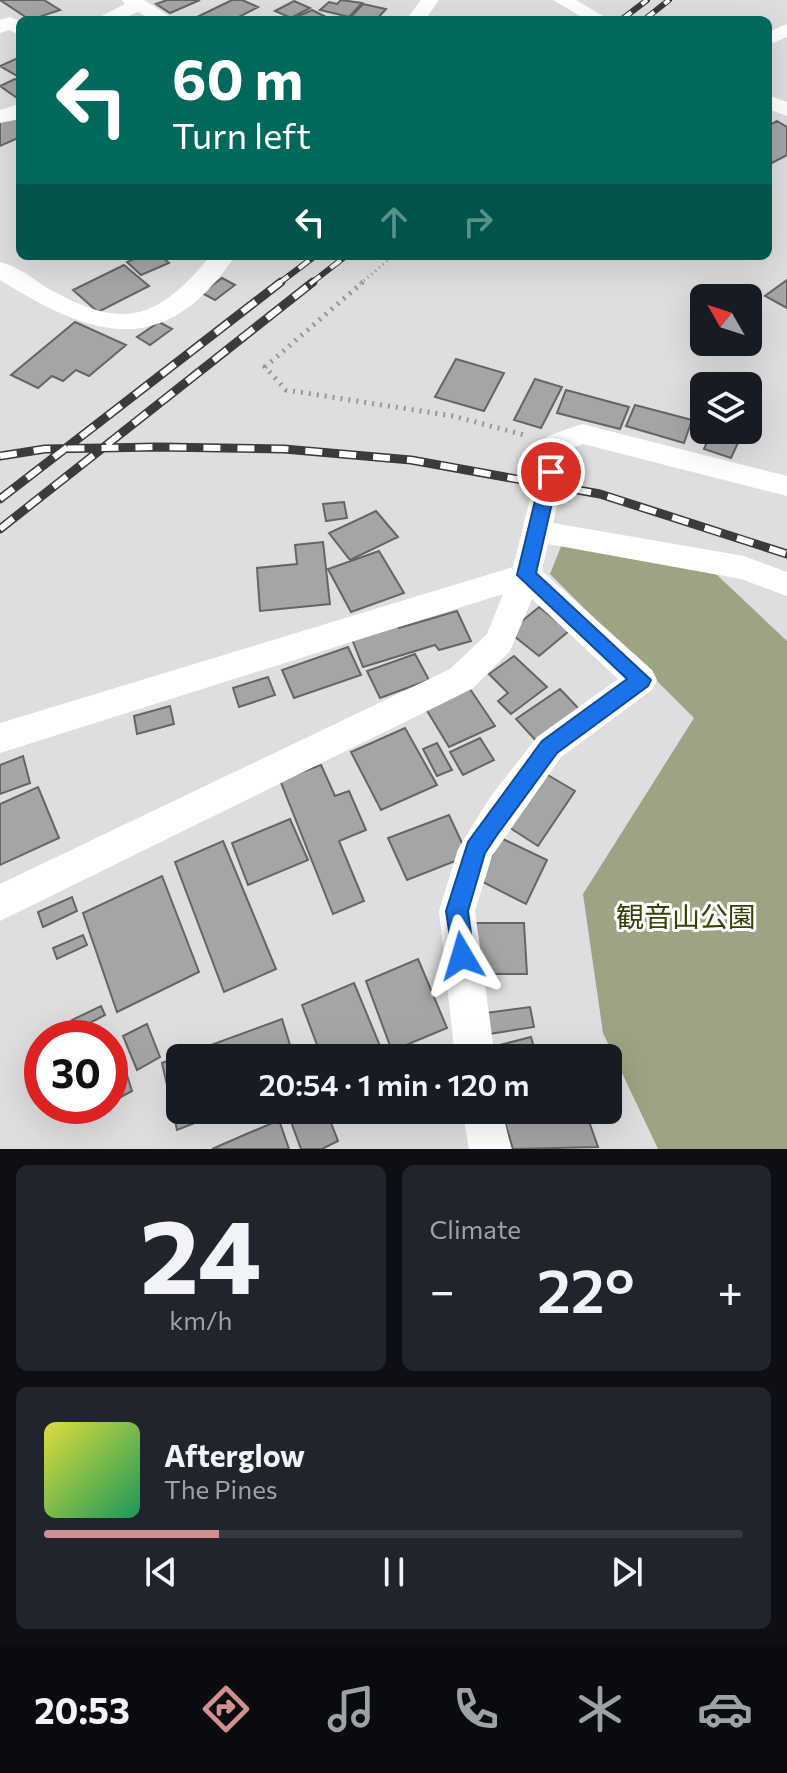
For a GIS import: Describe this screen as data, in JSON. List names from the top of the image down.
{
  "parks": ["観音山公園"],
  "north": "top left",
  "page": {
    "turn": ["60 m", "Turn left"],
    "limit": "30",
    "trip": "20:54 · 1 min · 120 m",
    "tile": [
      ["24", "km/h"],
      "Climate"
    ],
    "heat": ["−", "22°", "+"],
    "song": ["Afterglow", "The Pines"],
    "tabs": "20:53"
  }
}
